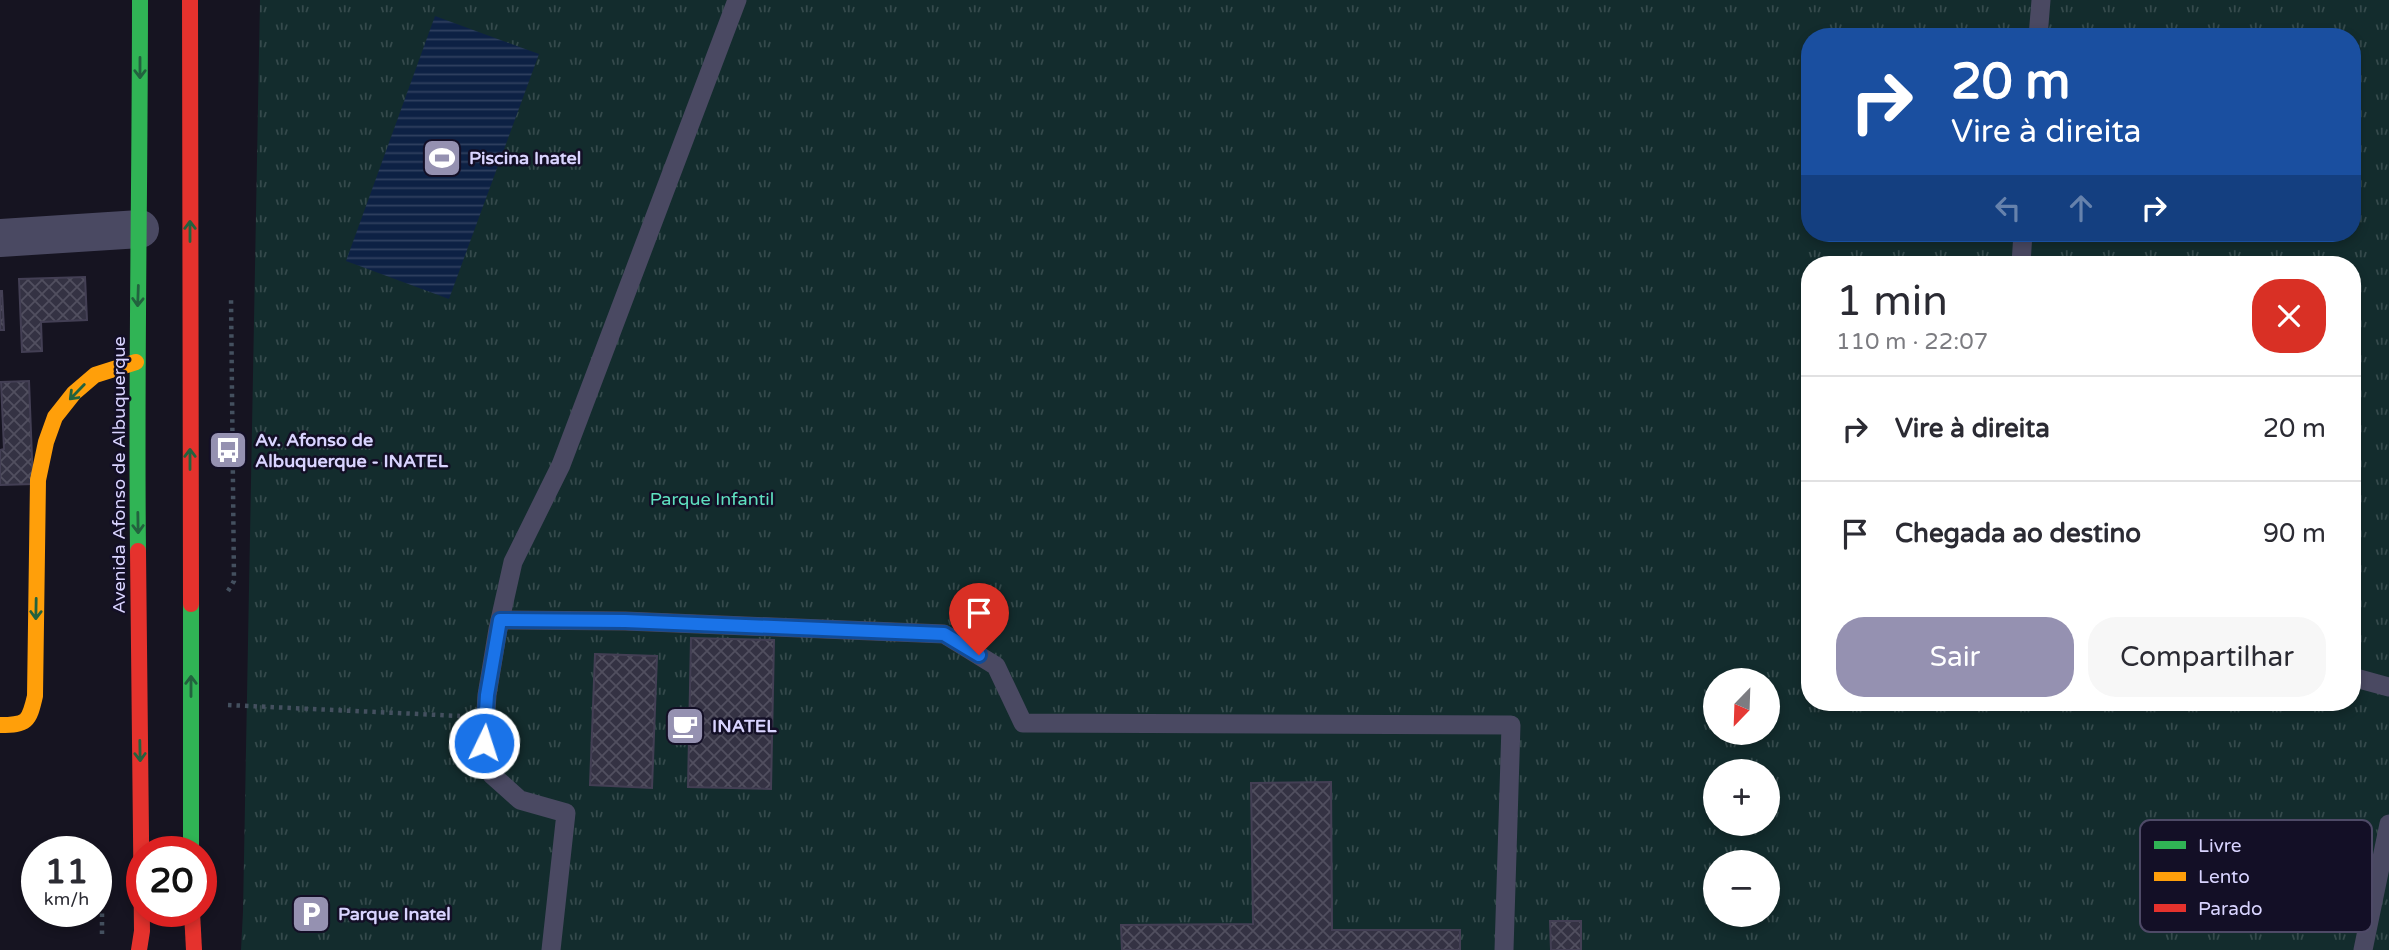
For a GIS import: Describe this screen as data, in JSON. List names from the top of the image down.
{
  "streets": {
    "main road": ["Avenida Afonso de Albuquerque"]
  },
  "parks": ["Parque Infantil"],
  "places": {
    "sports": ["Piscina Inatel"],
    "bus stop": ["Av. Afonso de Albuquerque - INATEL"],
    "cafe": ["INATEL"],
    "parking": ["Parque Inatel"]
  },
  "legend": ["Livre", "Lento", "Parado"],
  "north": "bottom left",
  "page": {
    "turn": ["20 m", "Vire à direita"],
    "heading": ["1 min", "110 m · 22:07"],
    "list": [
      {
        "name": "Vire à direita",
        "value": "20 m"
      },
      {
        "name": "Chegada ao destino",
        "value": "90 m"
      }
    ],
    "buttons": ["Sair", "Compartilhar"],
    "map_buttons": ["+", "−"],
    "speed": "11 km/h",
    "limit": "20"
  }
}
